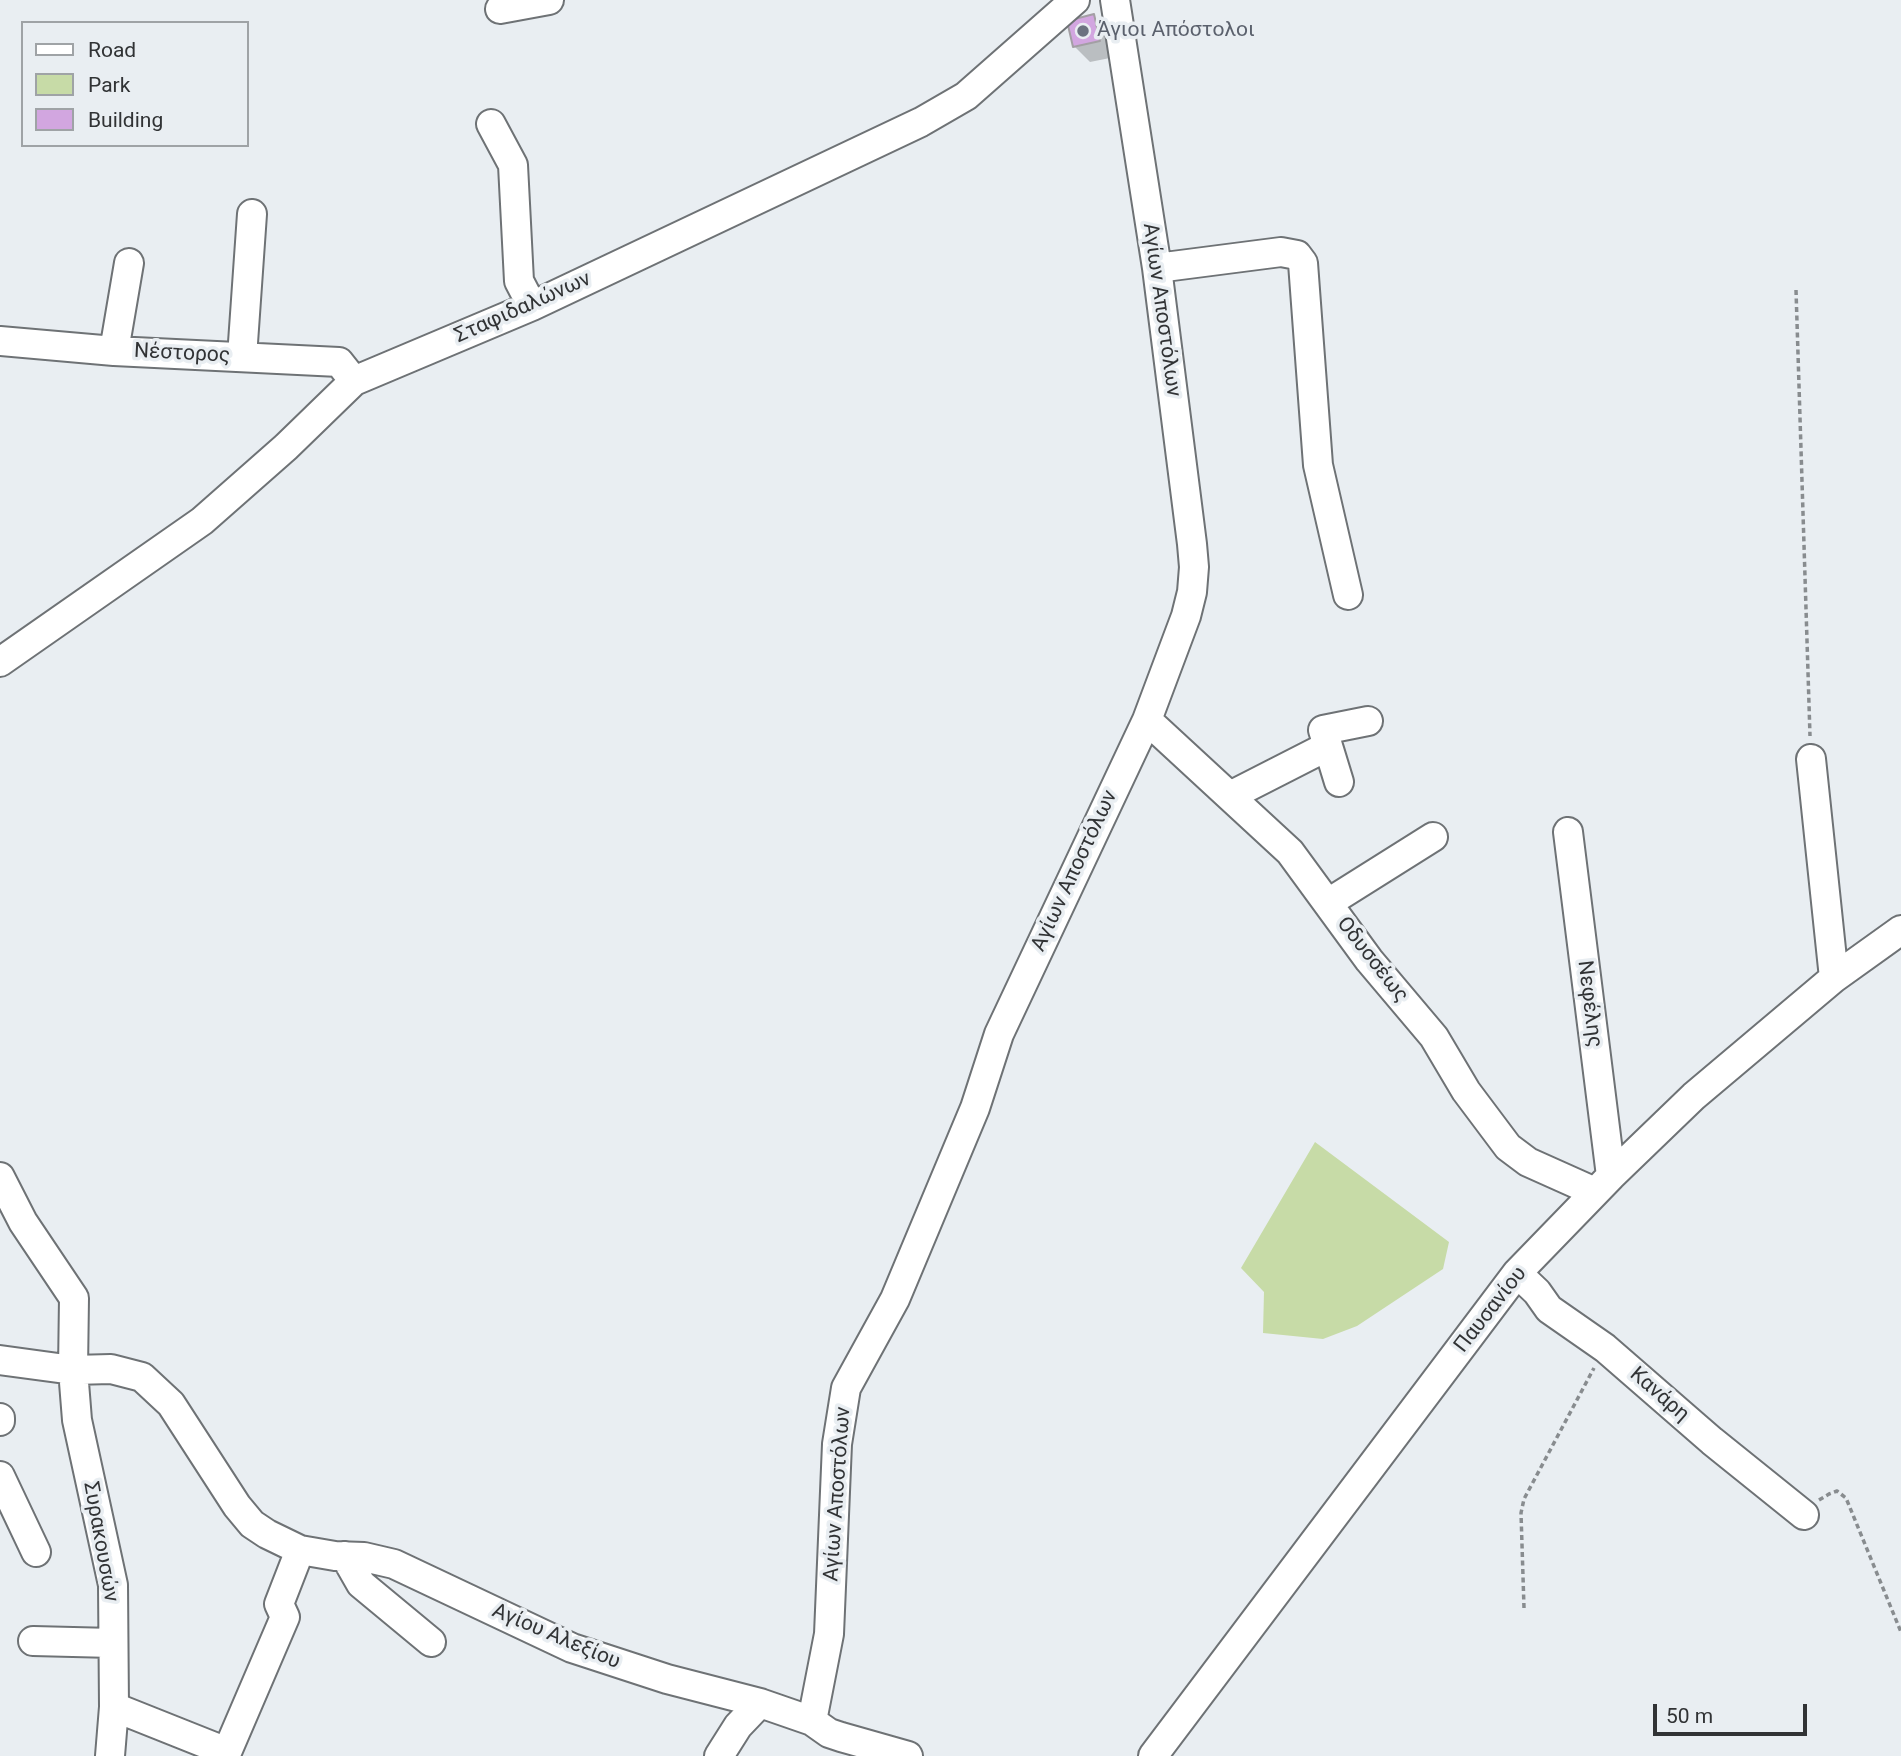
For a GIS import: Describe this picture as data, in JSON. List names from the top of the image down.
{
  "streets": {
    "street": [
      "Σταφιδαλώνων",
      "Αγίων Αποστόλων",
      "Νέστορος",
      "Οδυσσέως",
      "Νεφέλης",
      "Παυσανίου",
      "Κανάρη",
      "Συρακουσών",
      "Αγίου Αλεξίου"
    ]
  },
  "crossings": [
    ["Σταφιδαλώνων", "Νέστορος"],
    ["Αγίων Αποστόλων", "Οδυσσέως"],
    ["Αγίων Αποστόλων", "Αγίου Αλεξίου"],
    ["Οδυσσέως", "Νεφέλης"],
    ["Οδυσσέως", "Παυσανίου"],
    ["Νεφέλης", "Παυσανίου"],
    ["Παυσανίου", "Κανάρη"],
    ["Συρακουσών", "Αγίου Αλεξίου"]
  ],
  "places": ["Άγιοι Απόστολοι"],
  "legend": ["Road", "Park", "Building"],
  "scale_bar": "50 m"
}
